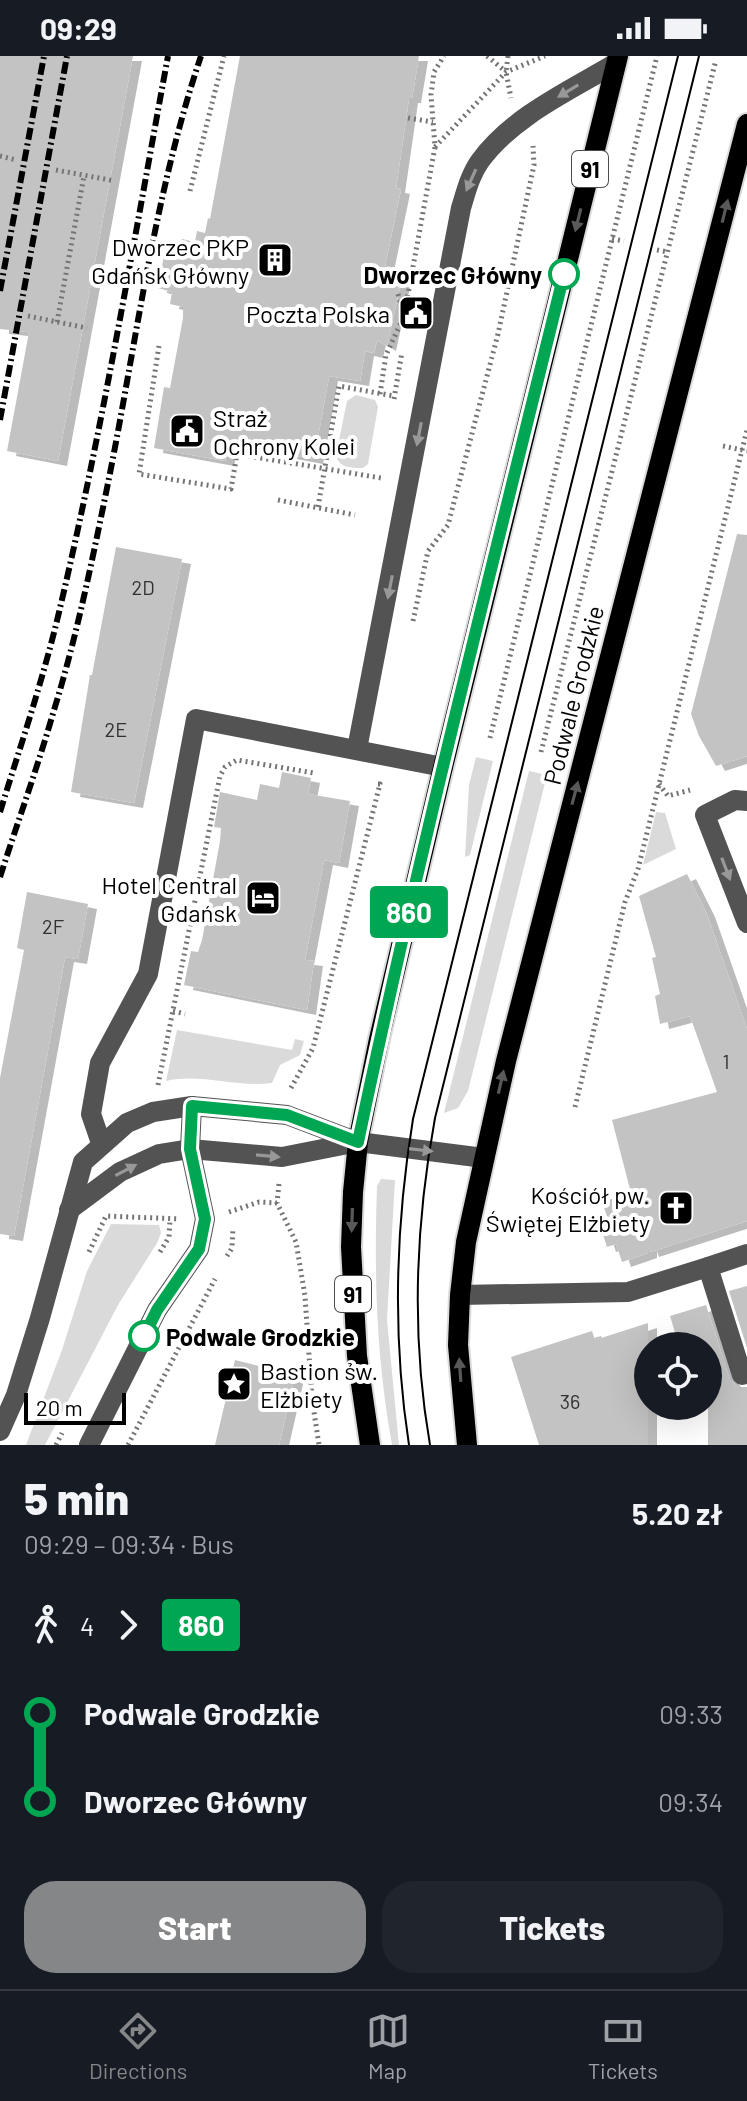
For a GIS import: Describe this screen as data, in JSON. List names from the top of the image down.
{
  "streets": {
    "main road": ["91", "Podwale Grodzkie"]
  },
  "places": {
    "building": ["Dworzec PKP Gdańsk Główny"],
    "other": ["Dworzec Główny", "Podwale Grodzkie"],
    "public building": ["Poczta Polska", "Straż Ochrony Kolei"],
    "hotel": ["Hotel Central Gdańsk"],
    "church": ["Kościół pw. Świętej Elżbiety"],
    "place": ["Bastion św. Elżbiety"]
  },
  "lines": ["bus line 860"],
  "house_numbers": [
    "2D",
    "2E",
    "2F",
    "1",
    "36"
  ],
  "scale_bar": "20 m",
  "page": {
    "status": "09:29",
    "on_map": "860",
    "scale": "20 m",
    "heading": ["5 min", "09:29 – 09:34 · Bus", "5.20 zł"],
    "legs": ["4", "860"],
    "list": [
      {
        "name": "Podwale Grodzkie",
        "value": "09:33"
      },
      {
        "name": "Dworzec Główny",
        "value": "09:34"
      }
    ],
    "buttons": ["Start", "Tickets"],
    "tabs": ["Directions", "Map", "Tickets"]
  }
}
